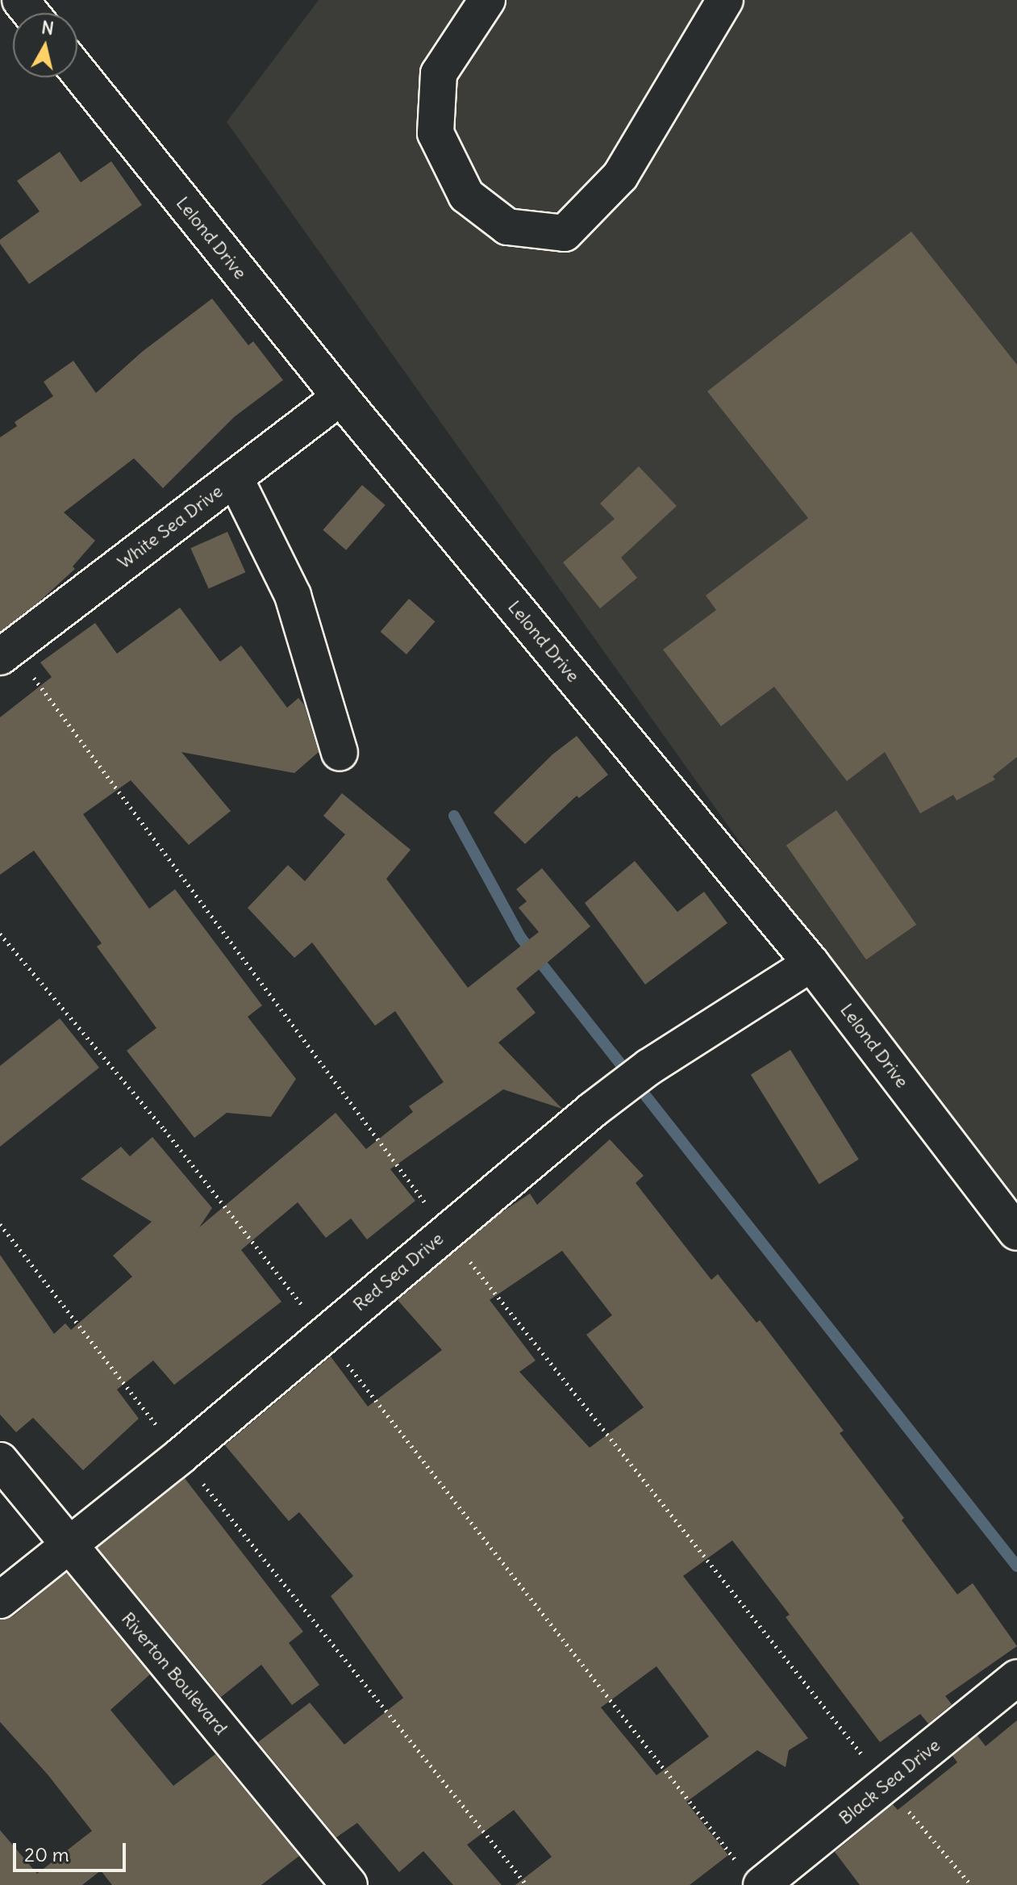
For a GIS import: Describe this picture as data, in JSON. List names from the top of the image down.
{
  "streets": {
    "street": [
      "Lelond Drive",
      "White Sea Drive",
      "Red Sea Drive",
      "Riverton Boulevard",
      "Black Sea Drive"
    ]
  },
  "crossings": [
    ["Lelond Drive", "White Sea Drive"],
    ["Lelond Drive", "Red Sea Drive"],
    ["Red Sea Drive", "Riverton Boulevard"]
  ],
  "scale_bar": "20 m",
  "north": "top"
}
